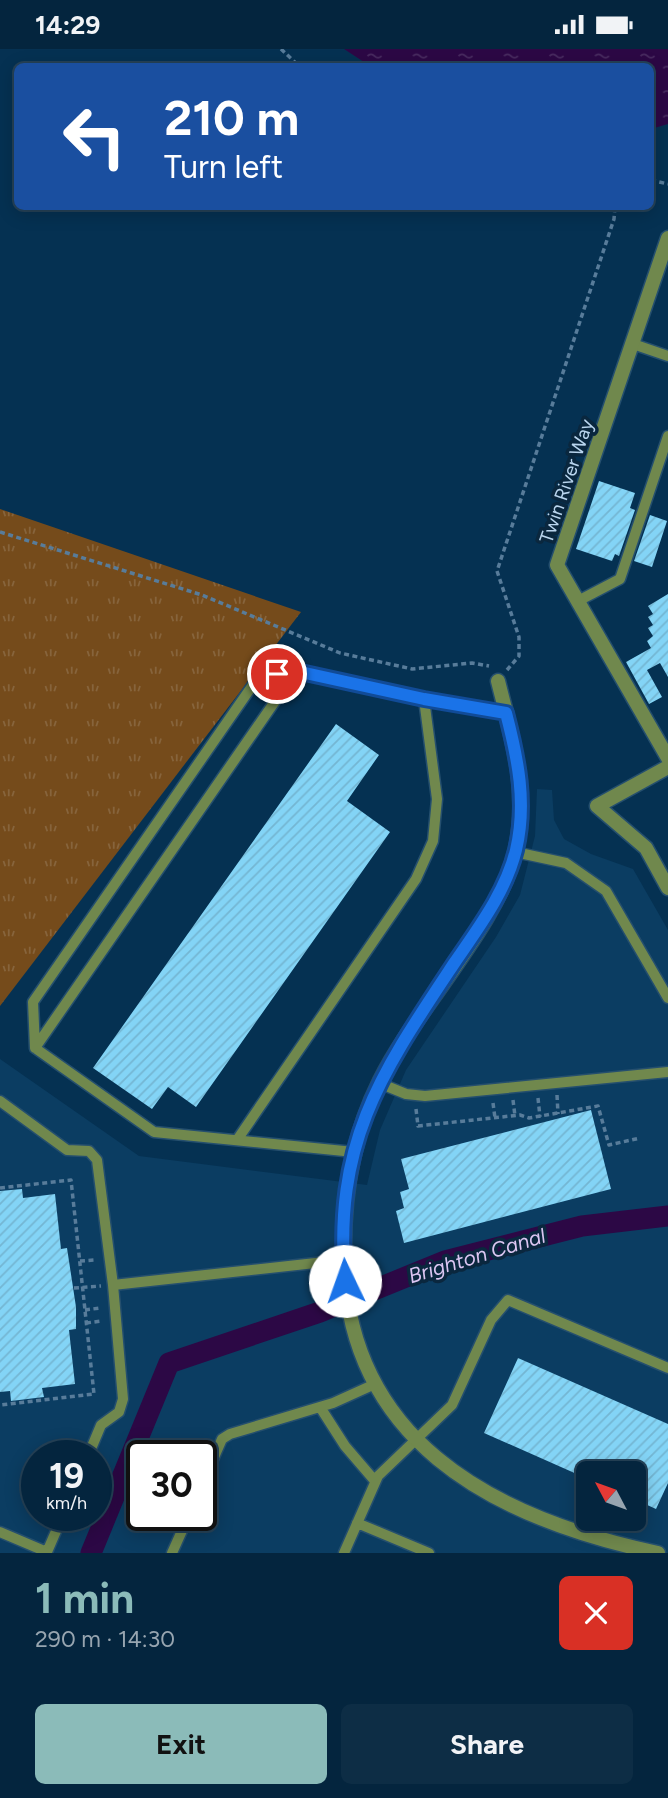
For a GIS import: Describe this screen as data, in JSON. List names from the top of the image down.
{
  "streets": {
    "street": ["Twin River Way"]
  },
  "water": ["Brighton Canal"],
  "north": "top left",
  "page": {
    "status": "14:29",
    "turn": ["210 m", "Turn left"],
    "speed": "19 km/h",
    "limit": "30",
    "heading": ["1 min", "290 m · 14:30"],
    "buttons": ["Exit", "Share"]
  }
}
